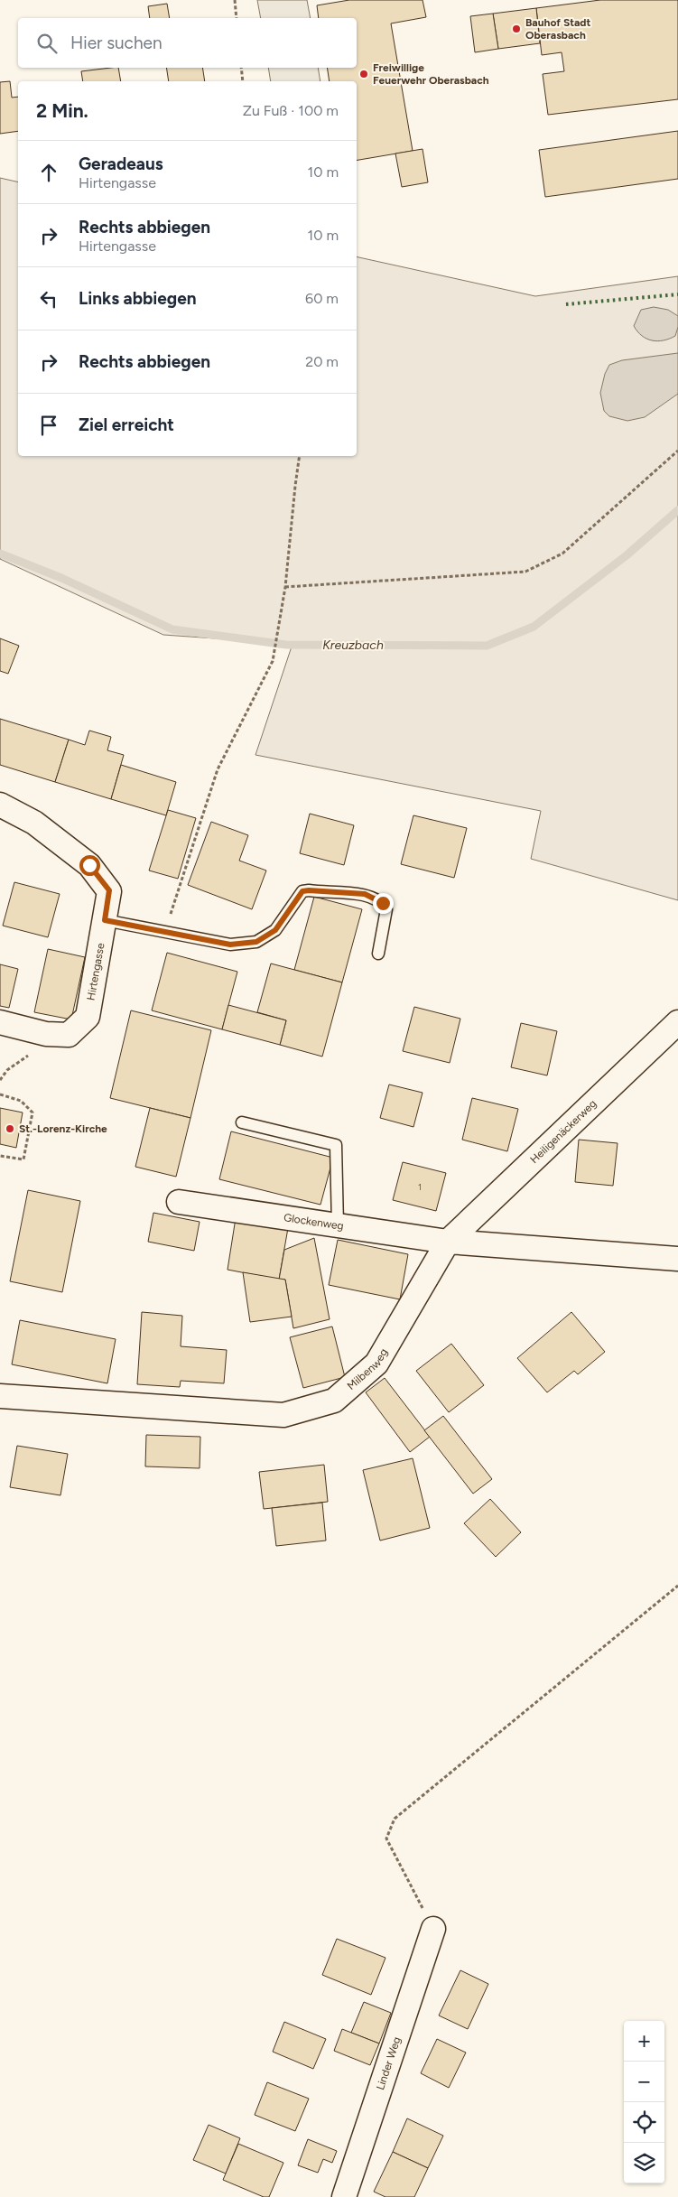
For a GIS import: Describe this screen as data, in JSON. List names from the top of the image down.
{
  "streets": {
    "street": [
      "Hirtengasse",
      "Heiligenäckerweg",
      "Glockenweg",
      "Milbenweg",
      "Linder Weg"
    ]
  },
  "crossings": [
    ["Heiligenäckerweg", "Glockenweg"],
    ["Heiligenäckerweg", "Milbenweg"],
    ["Glockenweg", "Milbenweg"]
  ],
  "water": ["Kreuzbach"],
  "places": ["Bauhof Stadt Oberasbach", "Freiwillige Feuerwehr Oberasbach", "St.-Lorenz-Kirche"],
  "house_numbers": ["1"],
  "page": {
    "search": "Hier suchen",
    "heading": ["2 Min.", "Zu Fuß · 100 m"],
    "list": [
      ["Geradeaus", "Hirtengasse", "10 m"],
      ["Rechts abbiegen", "Hirtengasse", "10 m"],
      ["Links abbiegen", "60 m"],
      ["Rechts abbiegen", "20 m"],
      "Ziel erreicht"
    ],
    "map_buttons": ["+", "−"]
  }
}
